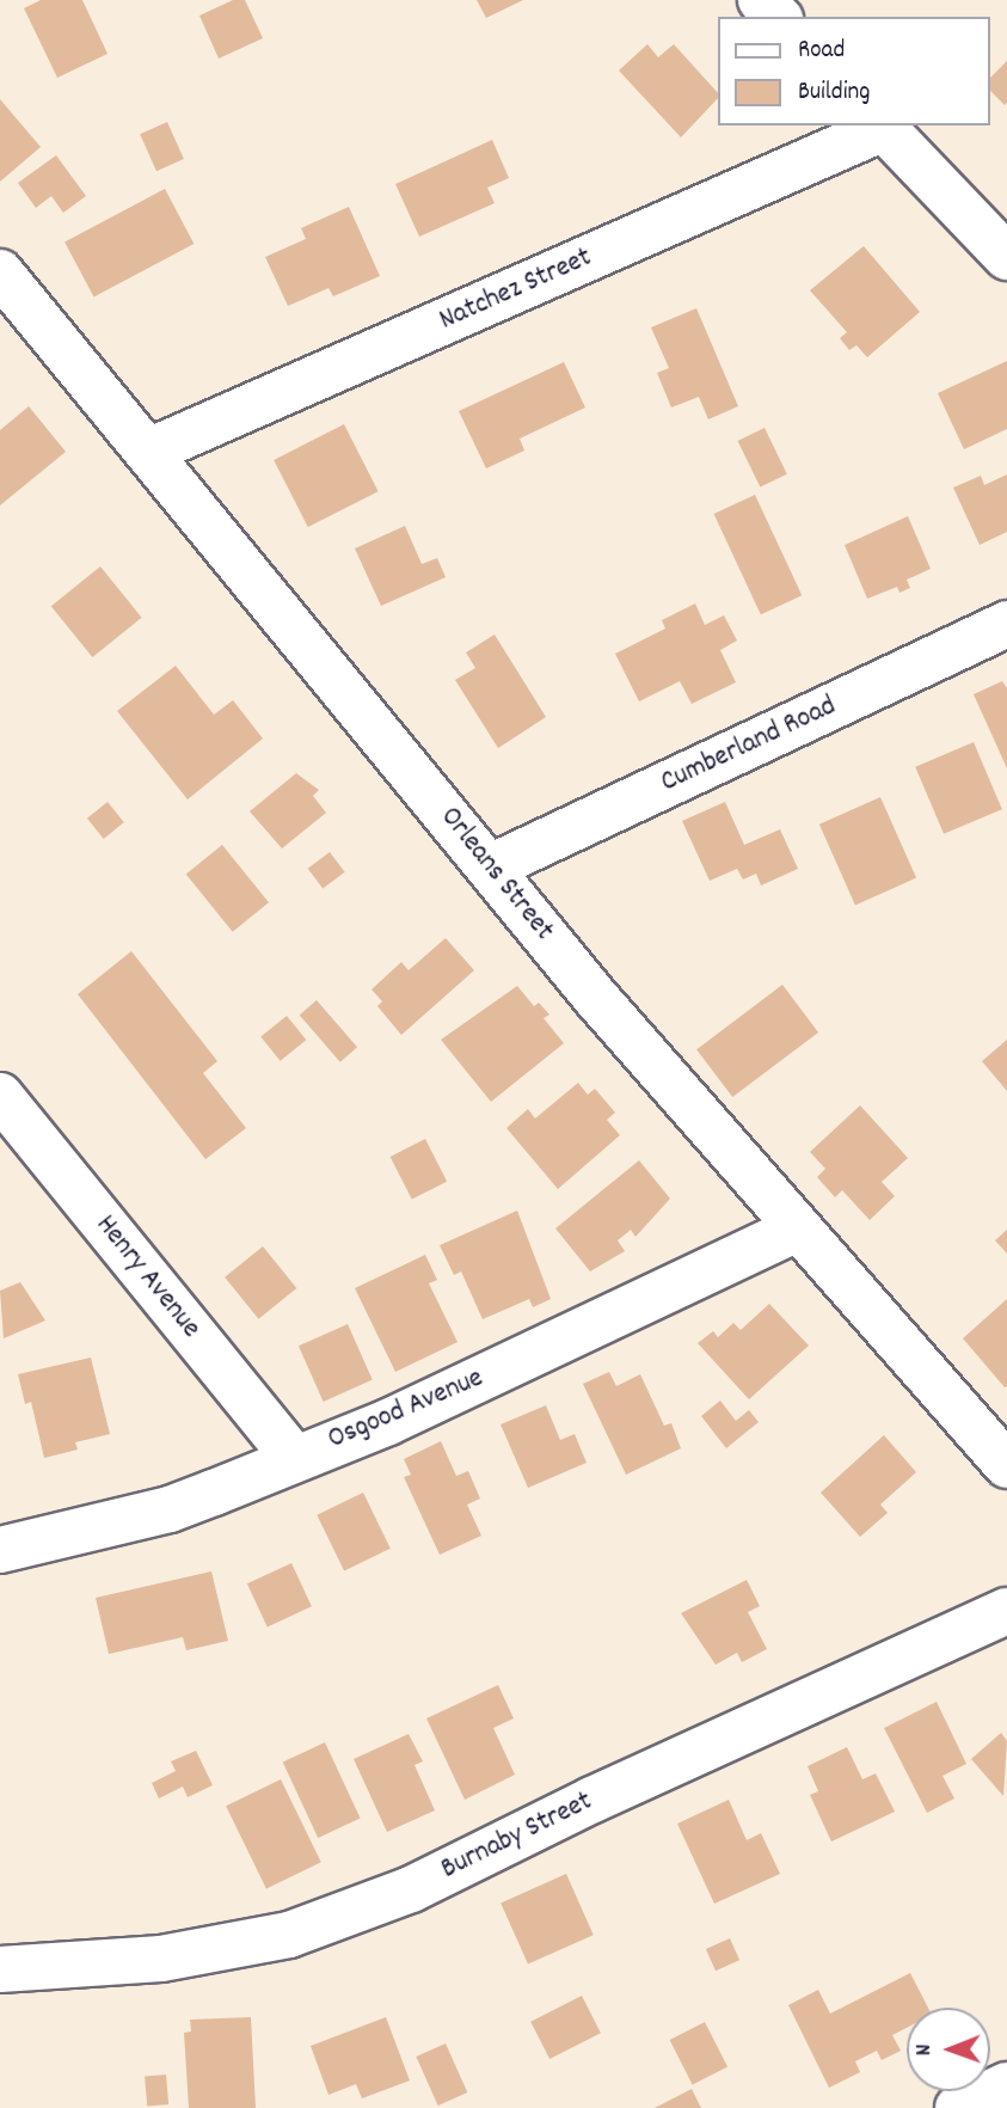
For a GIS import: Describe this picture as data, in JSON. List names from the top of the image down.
{
  "streets": {
    "street": [
      "Natchez Street",
      "Cumberland Road",
      "Orleans Street",
      "Henry Avenue",
      "Osgood Avenue",
      "Burnaby Street"
    ]
  },
  "crossings": [
    ["Natchez Street", "Orleans Street"],
    ["Cumberland Road", "Orleans Street"],
    ["Orleans Street", "Osgood Avenue"],
    ["Henry Avenue", "Osgood Avenue"]
  ],
  "legend": ["Road", "Building"],
  "north": "left"
}
